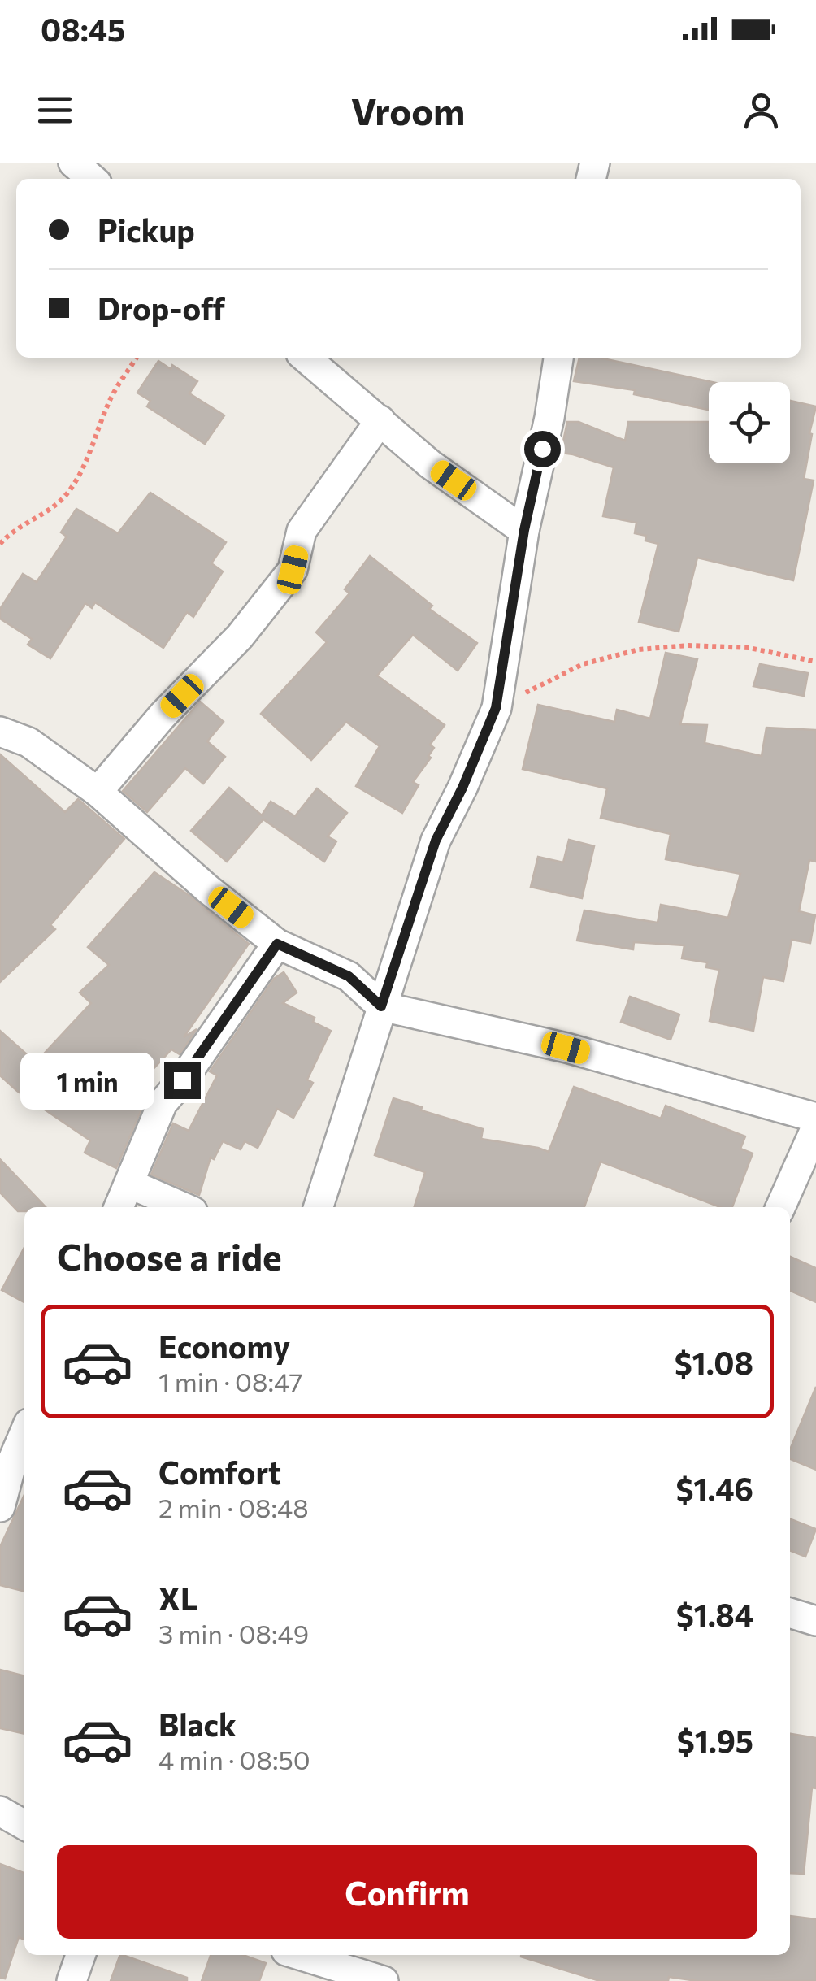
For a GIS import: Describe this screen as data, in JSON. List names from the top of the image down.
{
  "page": {
    "status": "08:45",
    "header": "Vroom",
    "banner": ["Pickup", "Drop-off"],
    "bubble": "1 min",
    "heading": "Choose a ride",
    "list": [
      {
        "name": "Economy",
        "note": "1 min · 08:47",
        "value": "$1.08"
      },
      {
        "name": "Comfort",
        "note": "2 min · 08:48",
        "value": "$1.46"
      },
      {
        "name": "XL",
        "note": "3 min · 08:49",
        "value": "$1.84"
      },
      {
        "name": "Black",
        "note": "4 min · 08:50",
        "value": "$1.95"
      }
    ],
    "buttons": "Confirm"
  }
}
